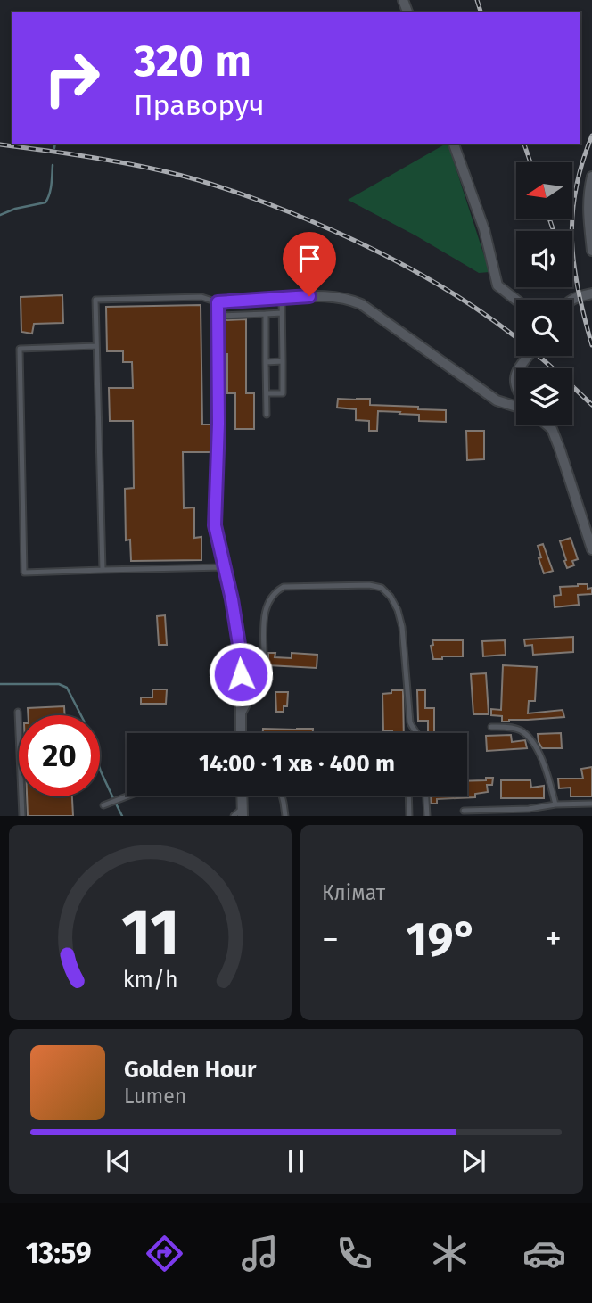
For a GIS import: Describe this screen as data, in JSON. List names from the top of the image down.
{
  "north": "left",
  "page": {
    "turn": ["320 m", "Праворуч"],
    "limit": "20",
    "trip": "14:00 · 1 хв · 400 m",
    "tile": "Клімат",
    "heat": ["−", "19°", "+"],
    "song": ["Golden Hour", "Lumen"],
    "tabs": "13:59",
    "gauge": ["11", "km/h"]
  }
}
